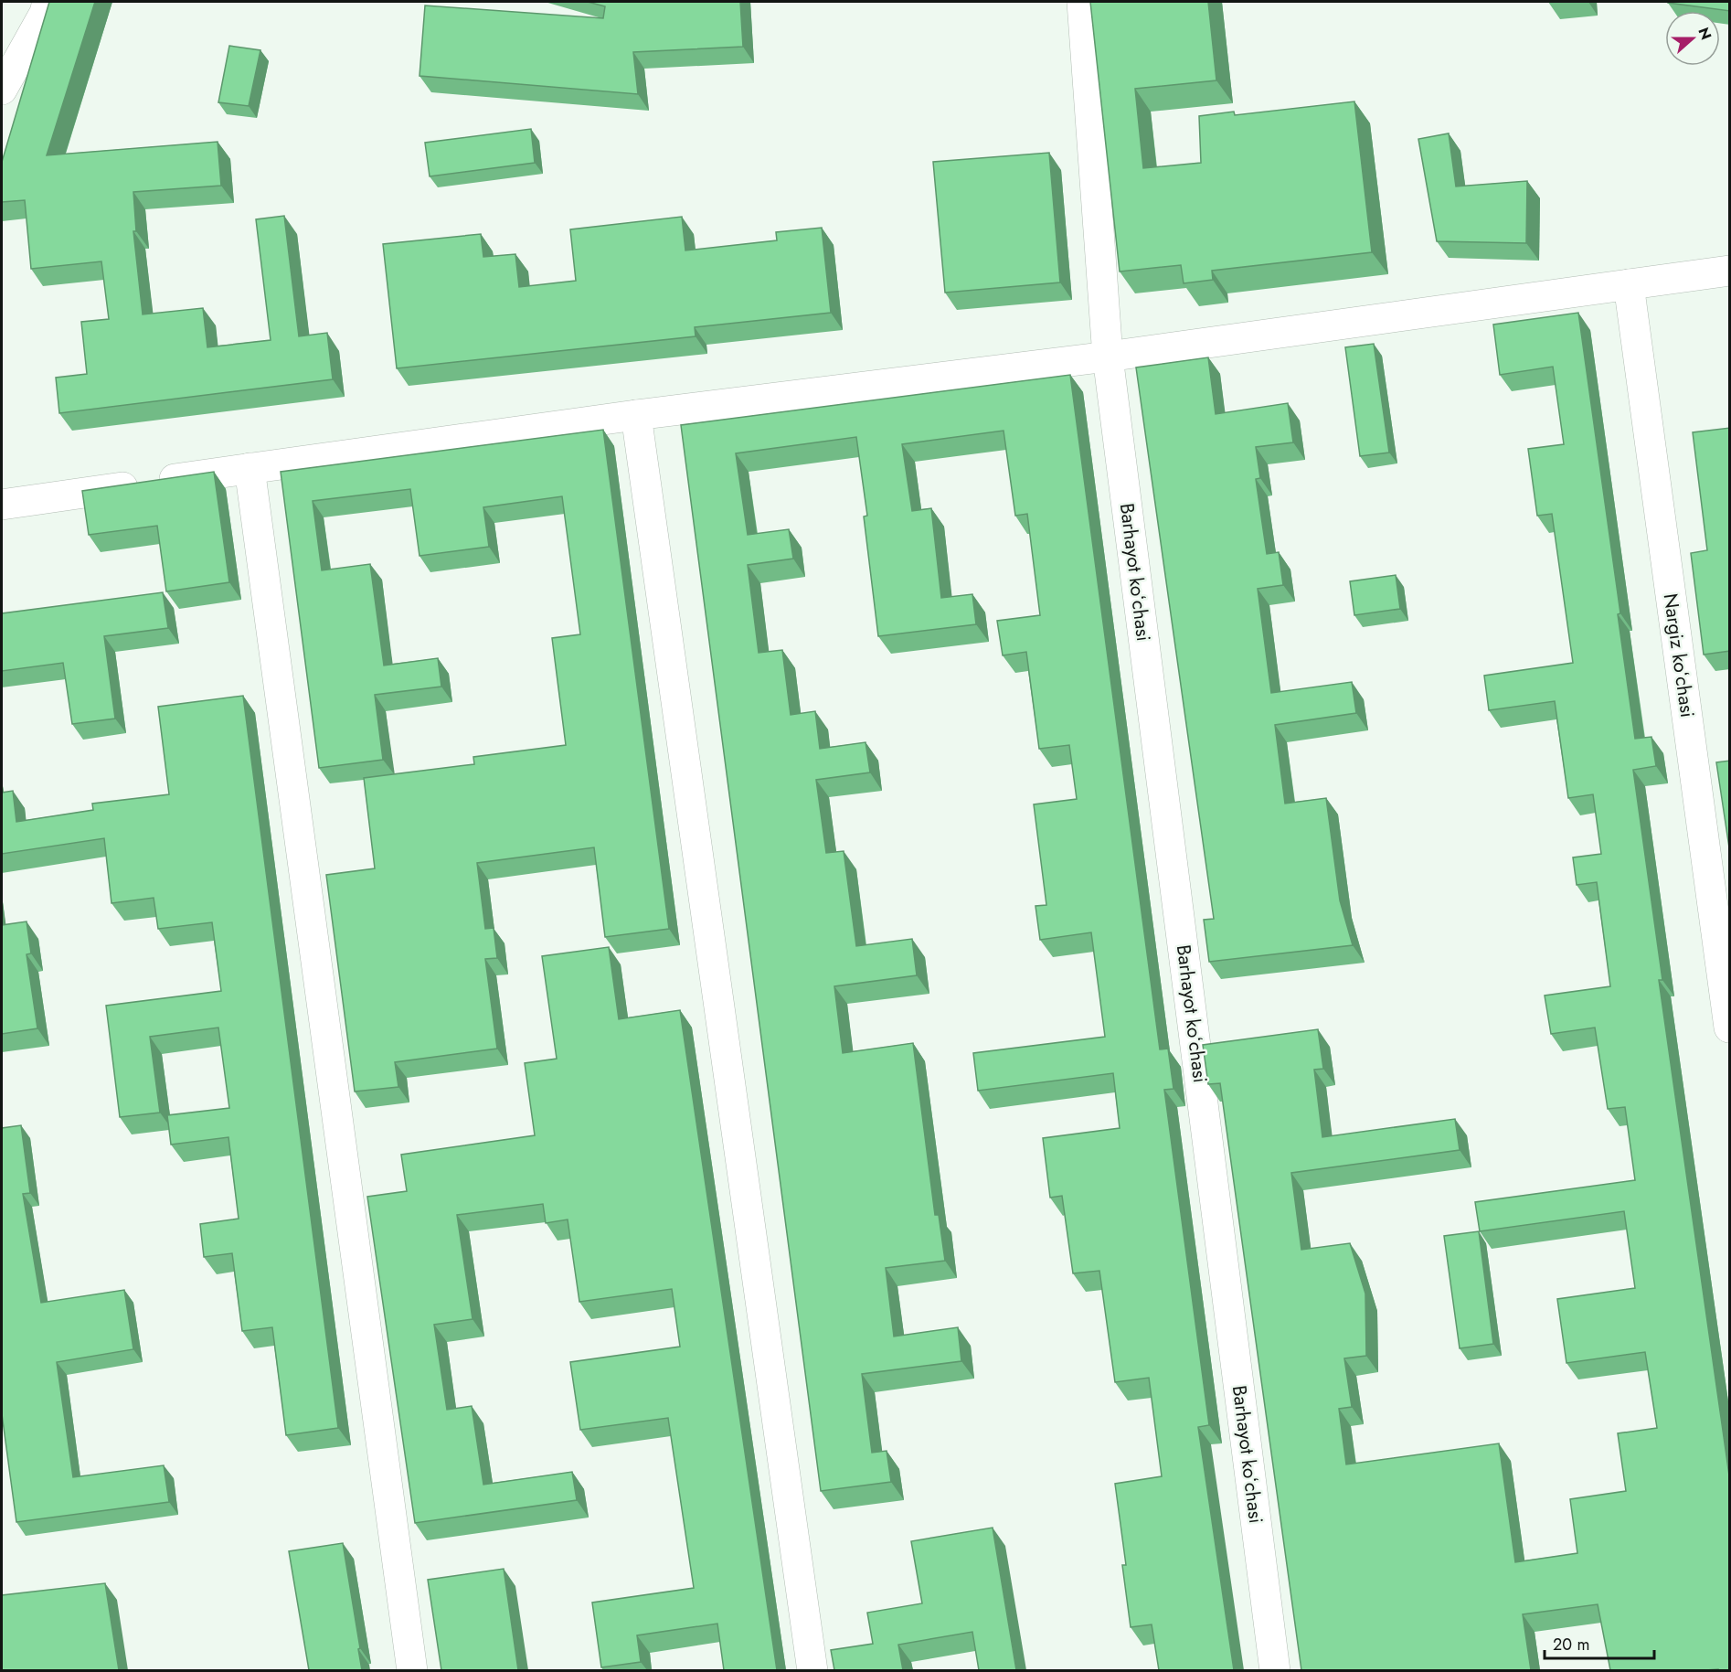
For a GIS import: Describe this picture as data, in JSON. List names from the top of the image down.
{
  "streets": {
    "street": ["Barhayot koʻchasi", "Nargiz koʻchasi"]
  },
  "scale_bar": "20 m",
  "north": "right"
}
